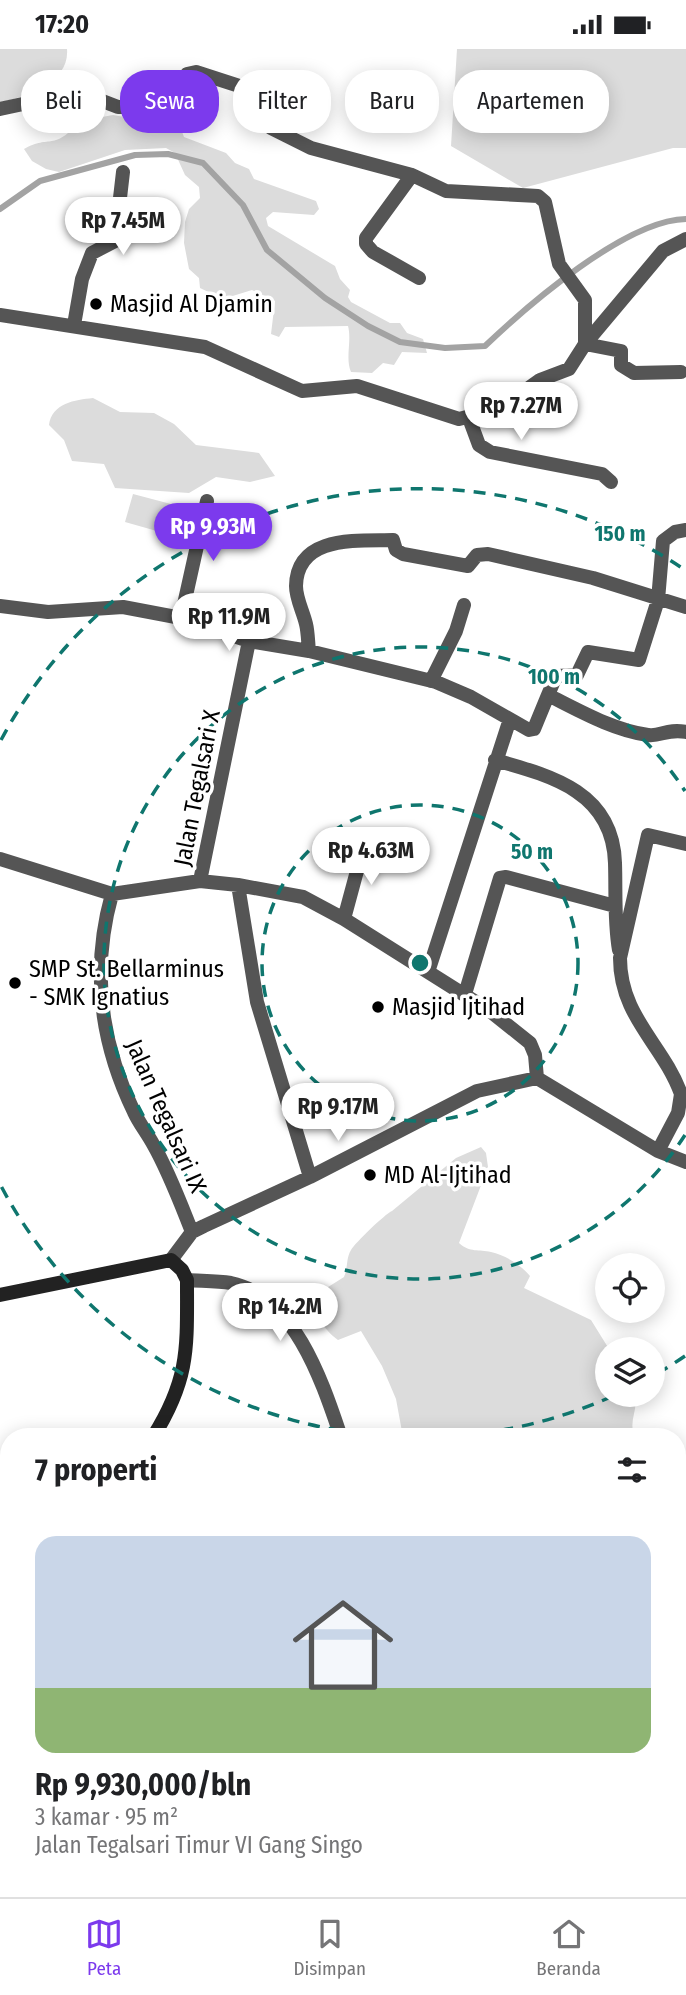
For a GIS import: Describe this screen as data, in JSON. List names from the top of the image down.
{
  "streets": {
    "street": ["Jalan Tegalsari X", "Jalan Tegalsari IX"]
  },
  "places": [
    "Masjid Al Djamin",
    "SMP St. Bellarminus - SMK Ignatius",
    "Masjid Ijtihad",
    "MD Al-Ijtihad"
  ],
  "page": {
    "status": "17:20",
    "chip": [
      "Beli",
      "Sewa",
      "Filter",
      "Baru",
      "Apartemen"
    ],
    "price": [
      "Rp 7.45M",
      "Rp 7.27M",
      "Rp 9.93M",
      "Rp 11.9M",
      "Rp 4.63M",
      "Rp 9.17M",
      "Rp 14.2M"
    ],
    "heading": "7 properti",
    "list": [
      {
        "name": "Rp 9,930,000/bln",
        "note": "3 kamar · 95 m² · Jalan Tegalsari Timur VI Gang Singo"
      }
    ],
    "tabs": ["Peta", "Disimpan", "Beranda"]
  },
  "rings": ["150 m", "100 m", "50 m"]
}
